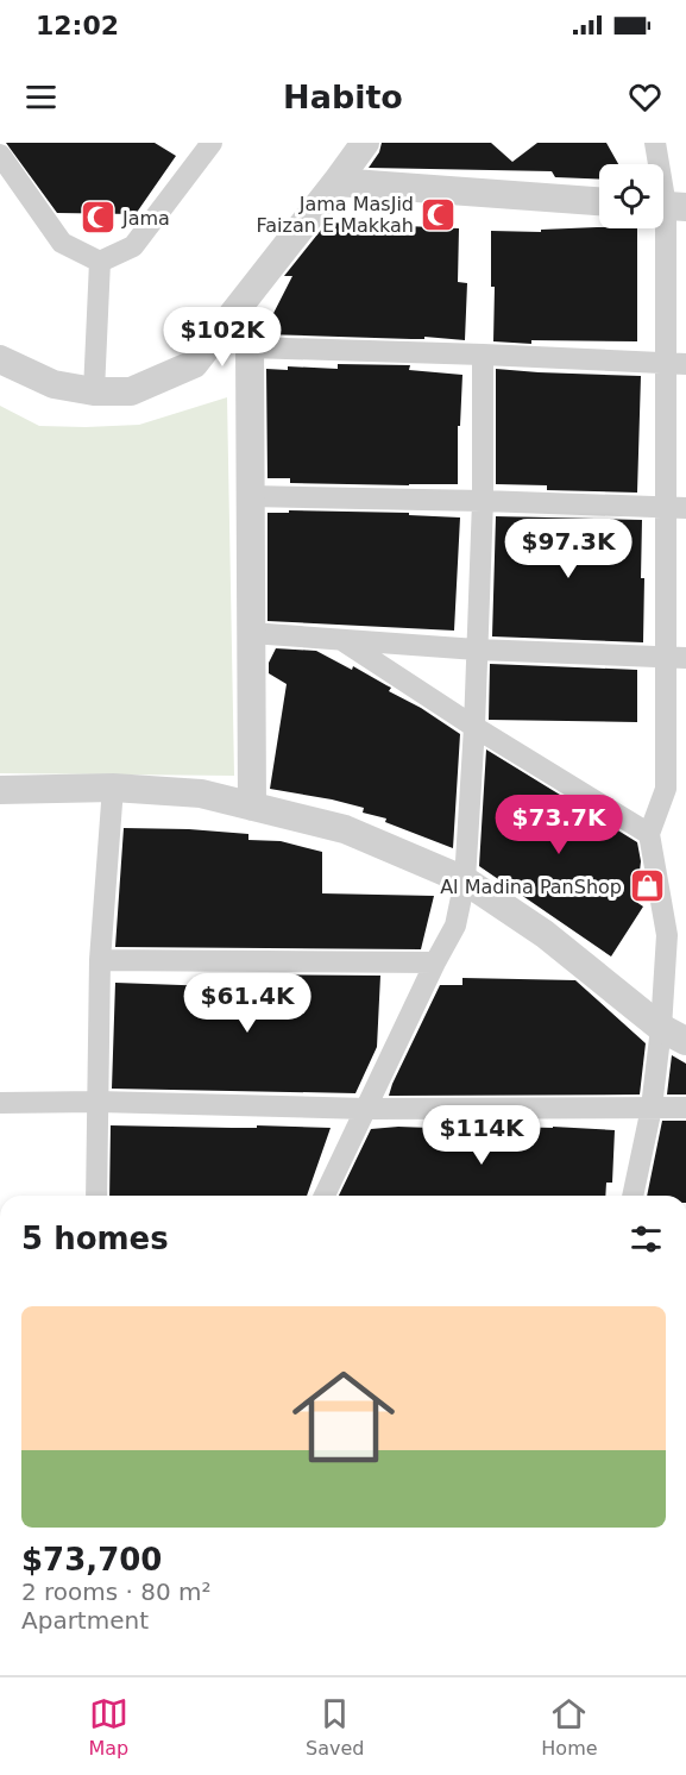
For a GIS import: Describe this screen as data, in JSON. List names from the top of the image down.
{
  "places": {
    "mosque": ["Jama MasJid Faizan E Makkah", "Jama"],
    "shop": ["Al Madina PanShop"]
  },
  "page": {
    "status": "12:02",
    "header": "Habito",
    "price": [
      "$102K",
      "$97.3K",
      "$73.7K",
      "$61.4K",
      "$114K"
    ],
    "heading": "5 homes",
    "list": [
      {
        "name": "$73,700",
        "note": "2 rooms · 80 m² · Apartment"
      }
    ],
    "tabs": ["Map", "Saved", "Home"]
  }
}
